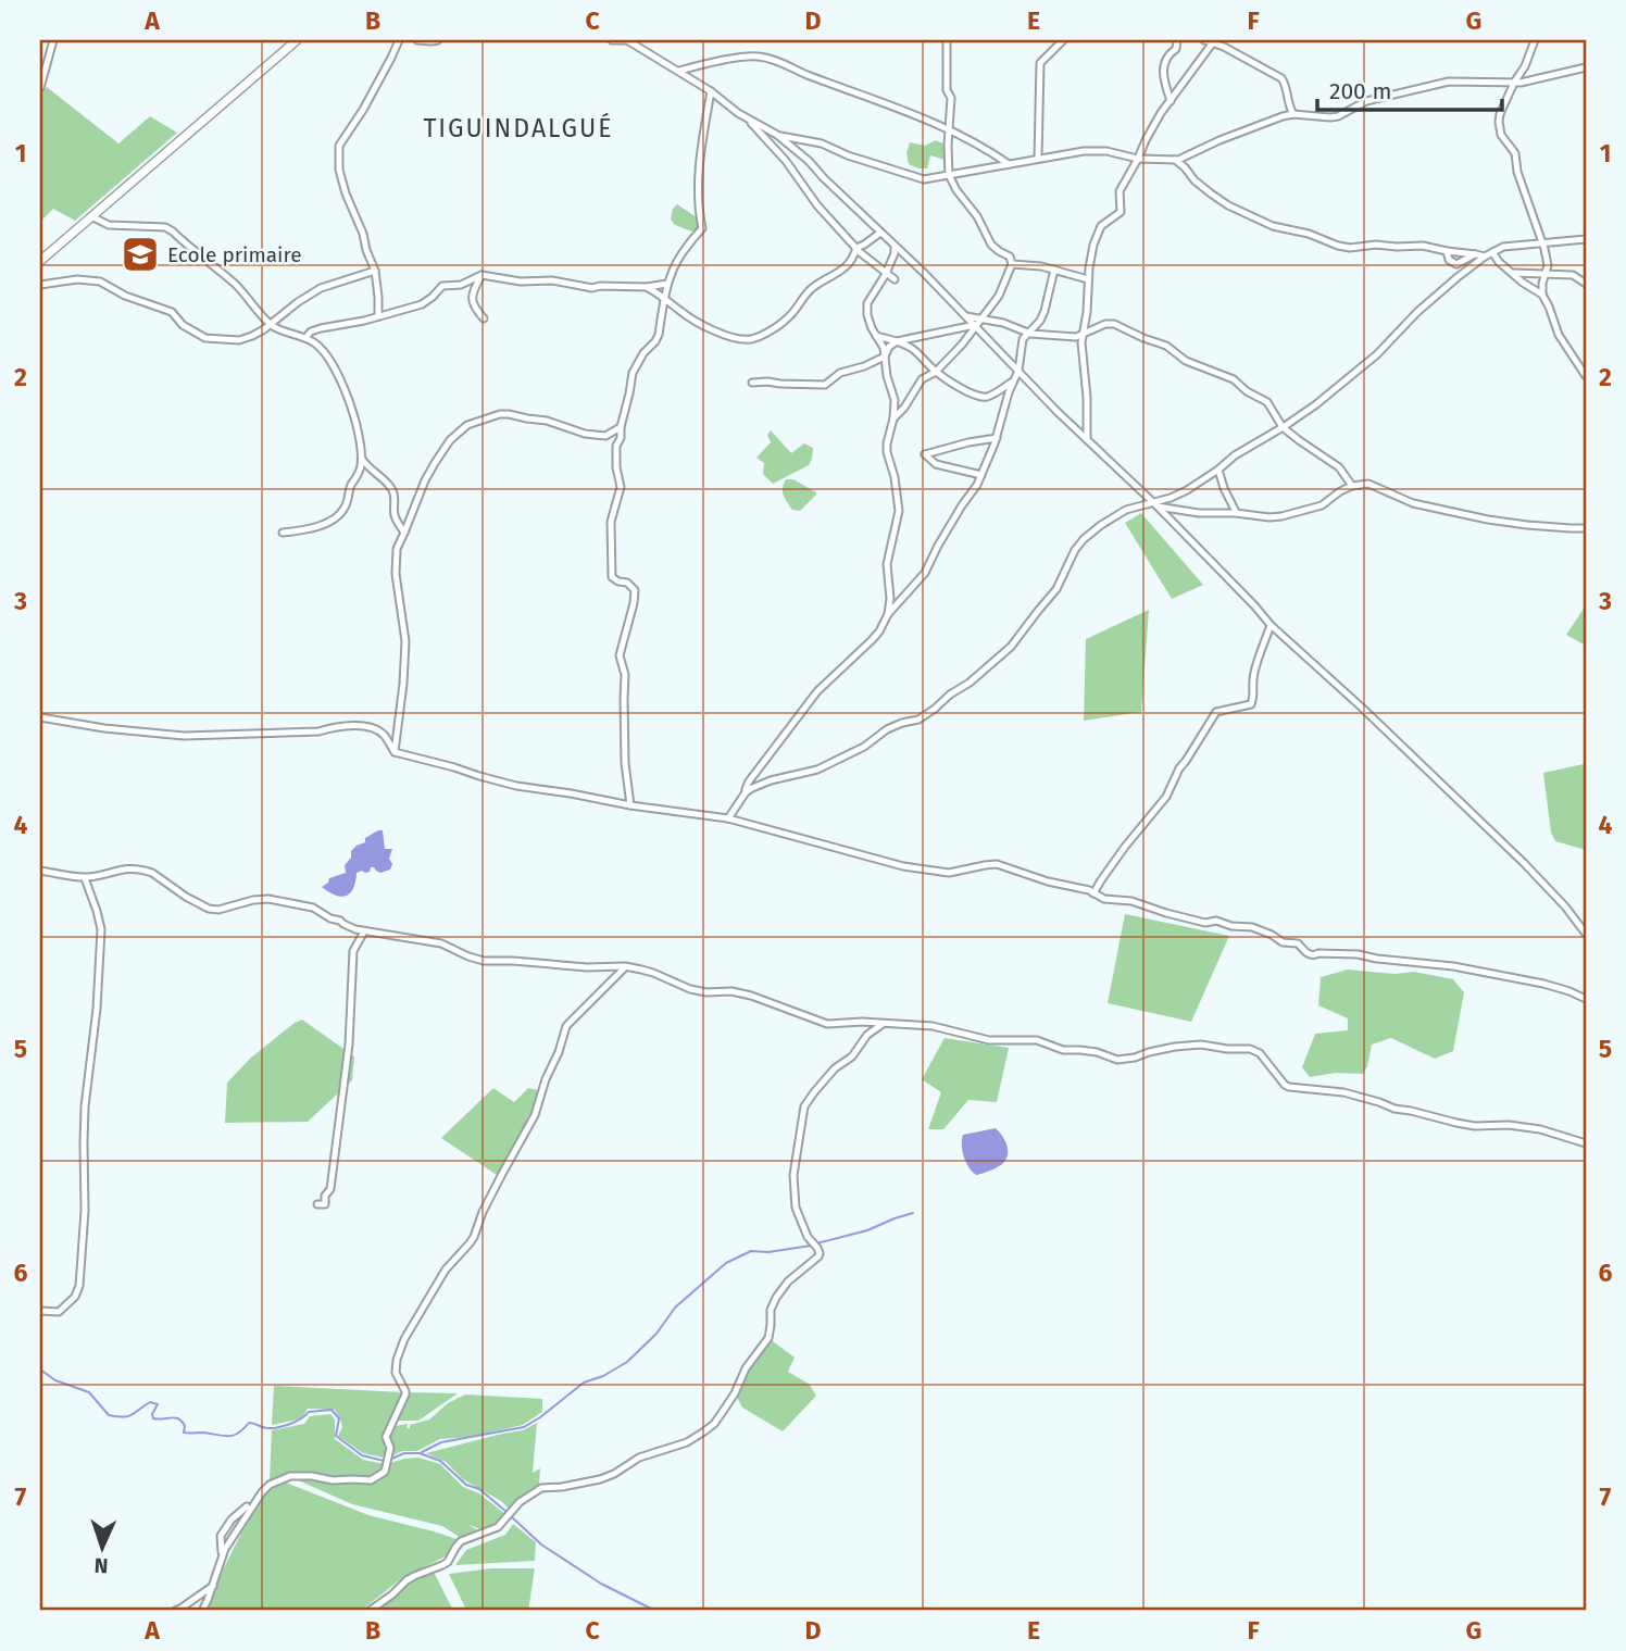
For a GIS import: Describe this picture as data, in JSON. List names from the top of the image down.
{
  "districts": ["TIGUINDALGUÉ"],
  "places": {
    "school or university": ["Ecole primaire"]
  },
  "scale_bar": "200 m",
  "north": "bottom",
  "grid": {
    "columns": [
      "A",
      "B",
      "C",
      "D",
      "E",
      "F",
      "G"
    ],
    "rows": [
      "1",
      "2",
      "3",
      "4",
      "5",
      "6",
      "7"
    ]
  }
}
